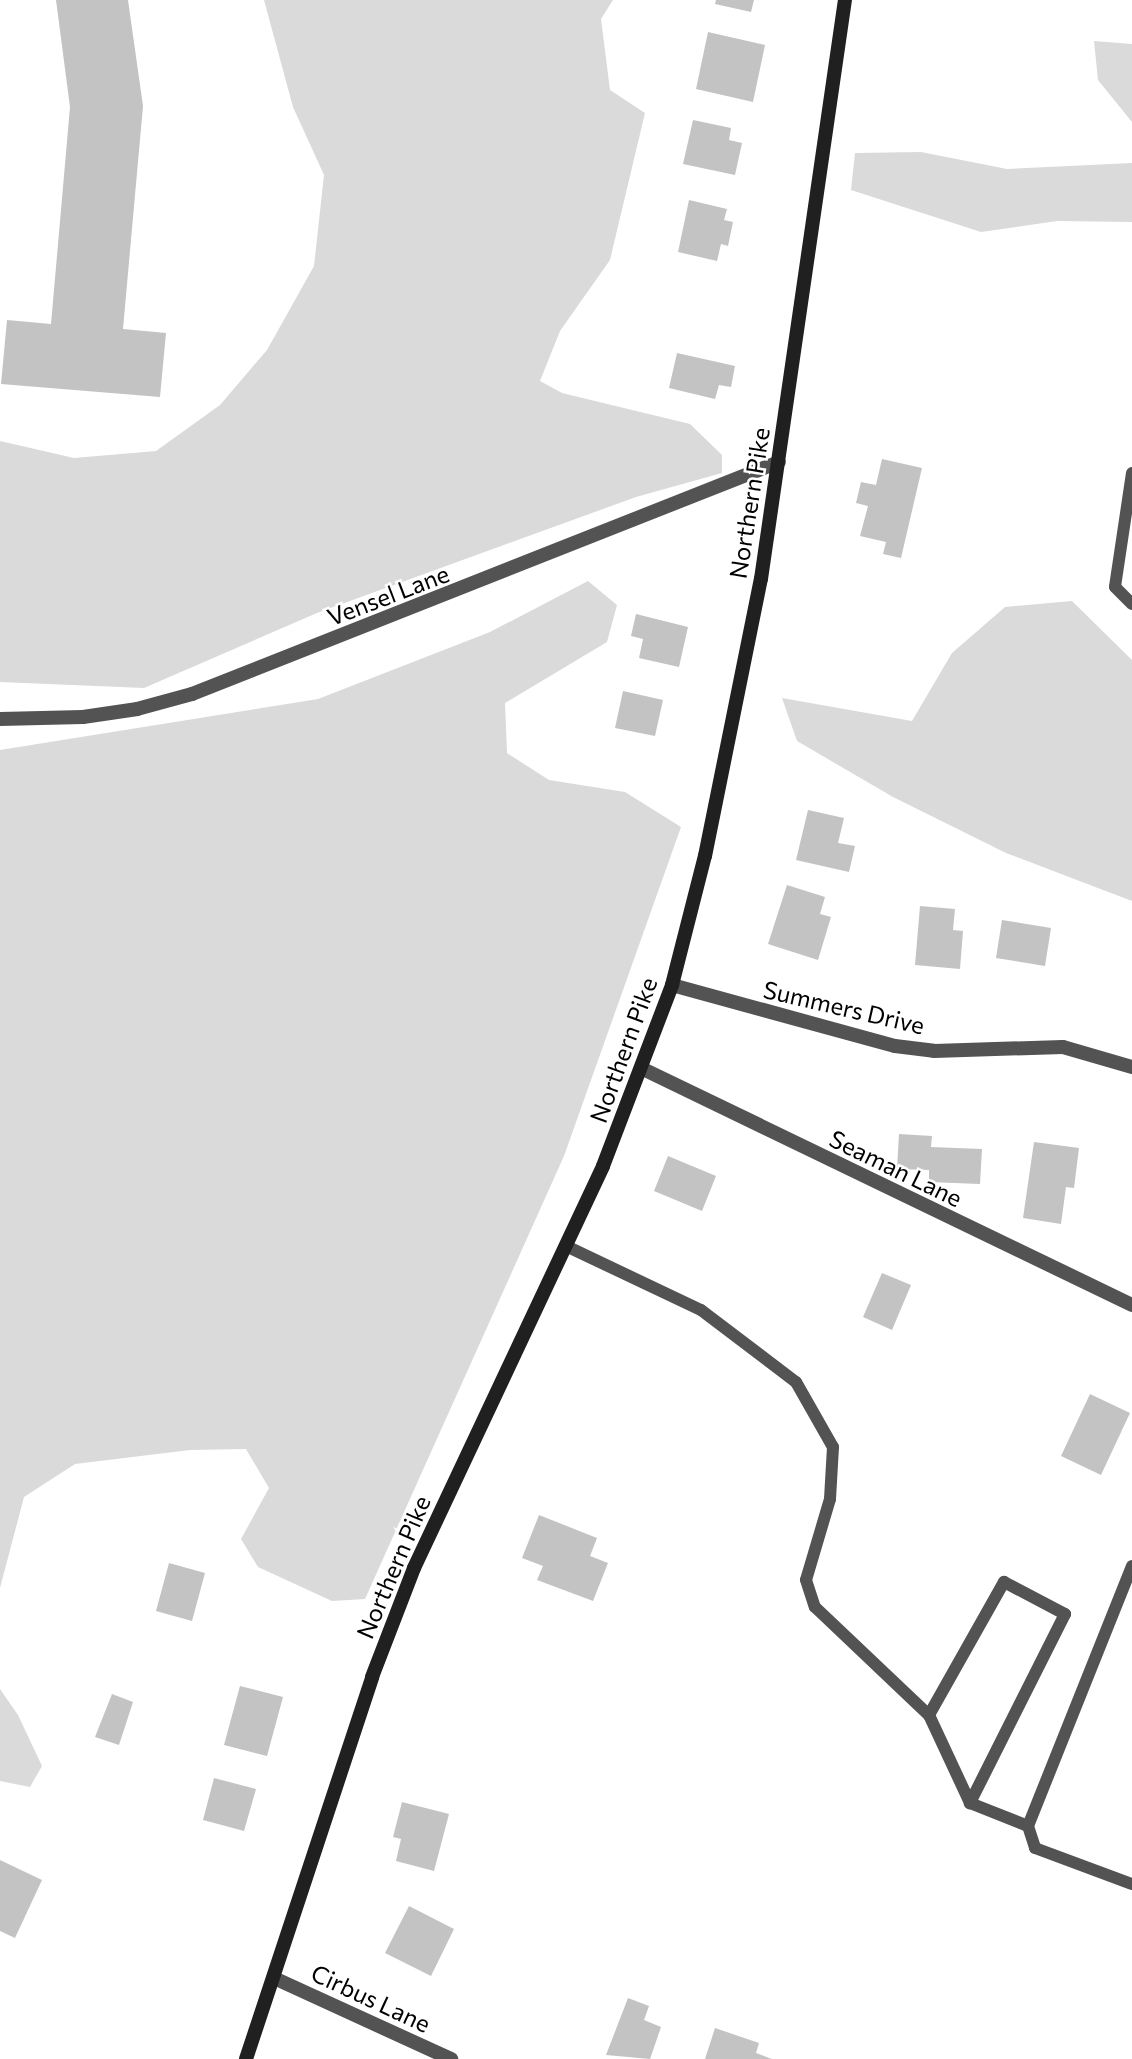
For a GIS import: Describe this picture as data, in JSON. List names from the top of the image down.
{
  "streets": {
    "street": [
      "Northern Pike",
      "Vensel Lane",
      "Summers Drive",
      "Seaman Lane",
      "Cirbus Lane"
    ]
  },
  "crossings": [
    ["Northern Pike", "Vensel Lane"],
    ["Northern Pike", "Summers Drive"],
    ["Northern Pike", "Seaman Lane"],
    ["Northern Pike", "Cirbus Lane"]
  ]
}
